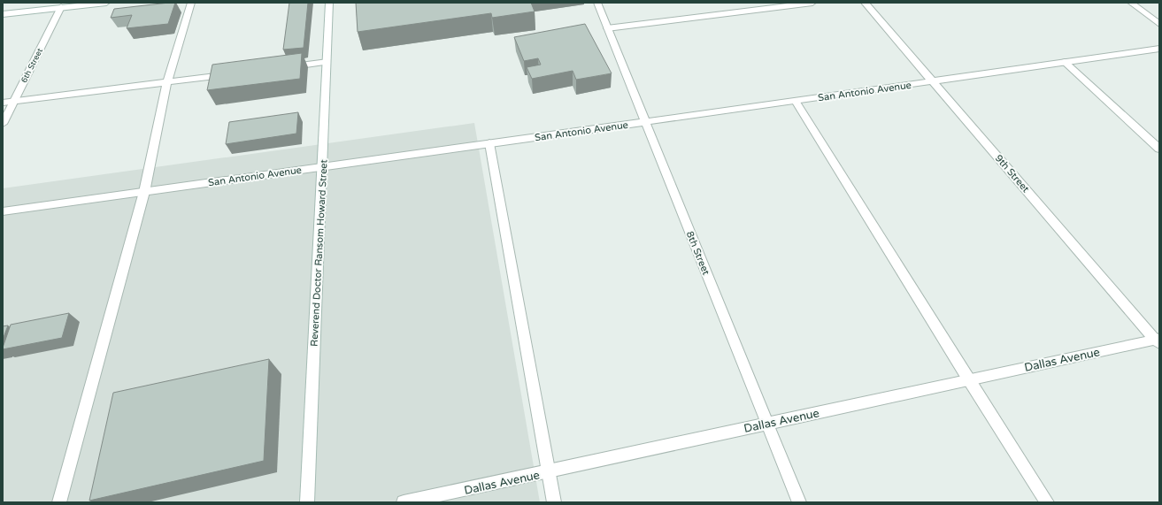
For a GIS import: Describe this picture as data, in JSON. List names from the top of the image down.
{
  "streets": {
    "street": [
      "6th Street",
      "San Antonio Avenue",
      "9th Street",
      "Reverend Doctor Ransom Howard Street",
      "8th Street",
      "Dallas Avenue"
    ]
  },
  "crossings": [
    ["San Antonio Avenue", "9th Street"],
    ["San Antonio Avenue", "Reverend Doctor Ransom Howard Street"],
    ["San Antonio Avenue", "8th Street"],
    ["9th Street", "Dallas Avenue"],
    ["8th Street", "Dallas Avenue"]
  ]
}
